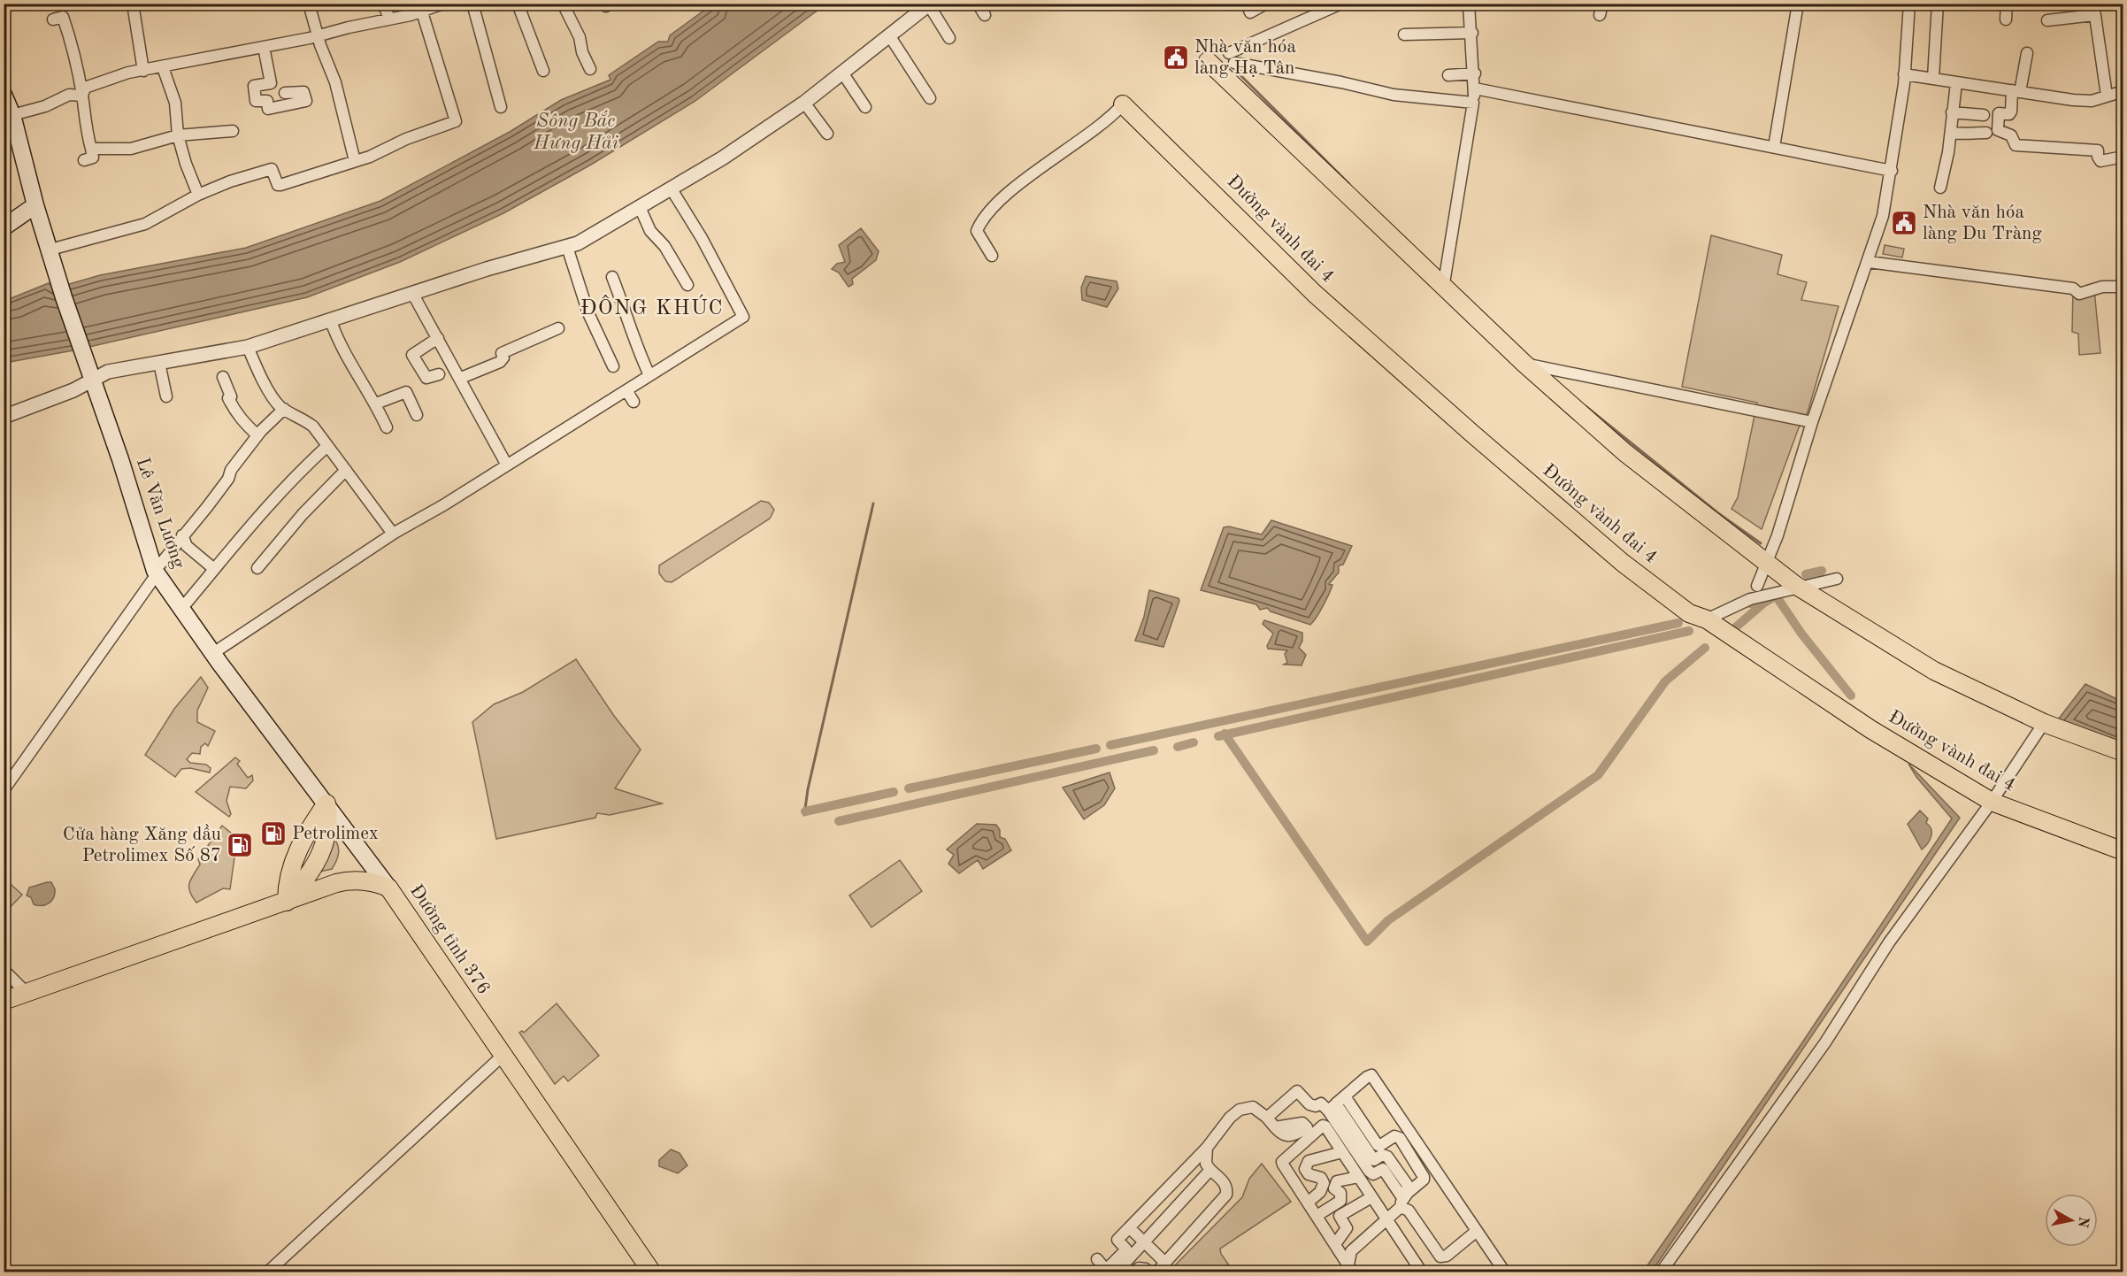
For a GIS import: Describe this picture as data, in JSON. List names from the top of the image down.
{
  "streets": {
    "main road": ["Đường vành đai 4", "Lê Văn Lương", "Đường tỉnh 376"]
  },
  "crossings": [
    ["Lê Văn Lương", "Đường tỉnh 376"]
  ],
  "districts": ["ĐÔNG KHÚC"],
  "water": ["Sông Bắc Hưng Hải"],
  "places": {
    "public building": ["Nhà văn hóa làng Hạ Tân", "Nhà văn hóa làng Du Tràng"],
    "fuel station": ["Petrolimex", "Cửa hàng Xăng dầu Petrolimex Số 87"]
  },
  "north": "right"
}
